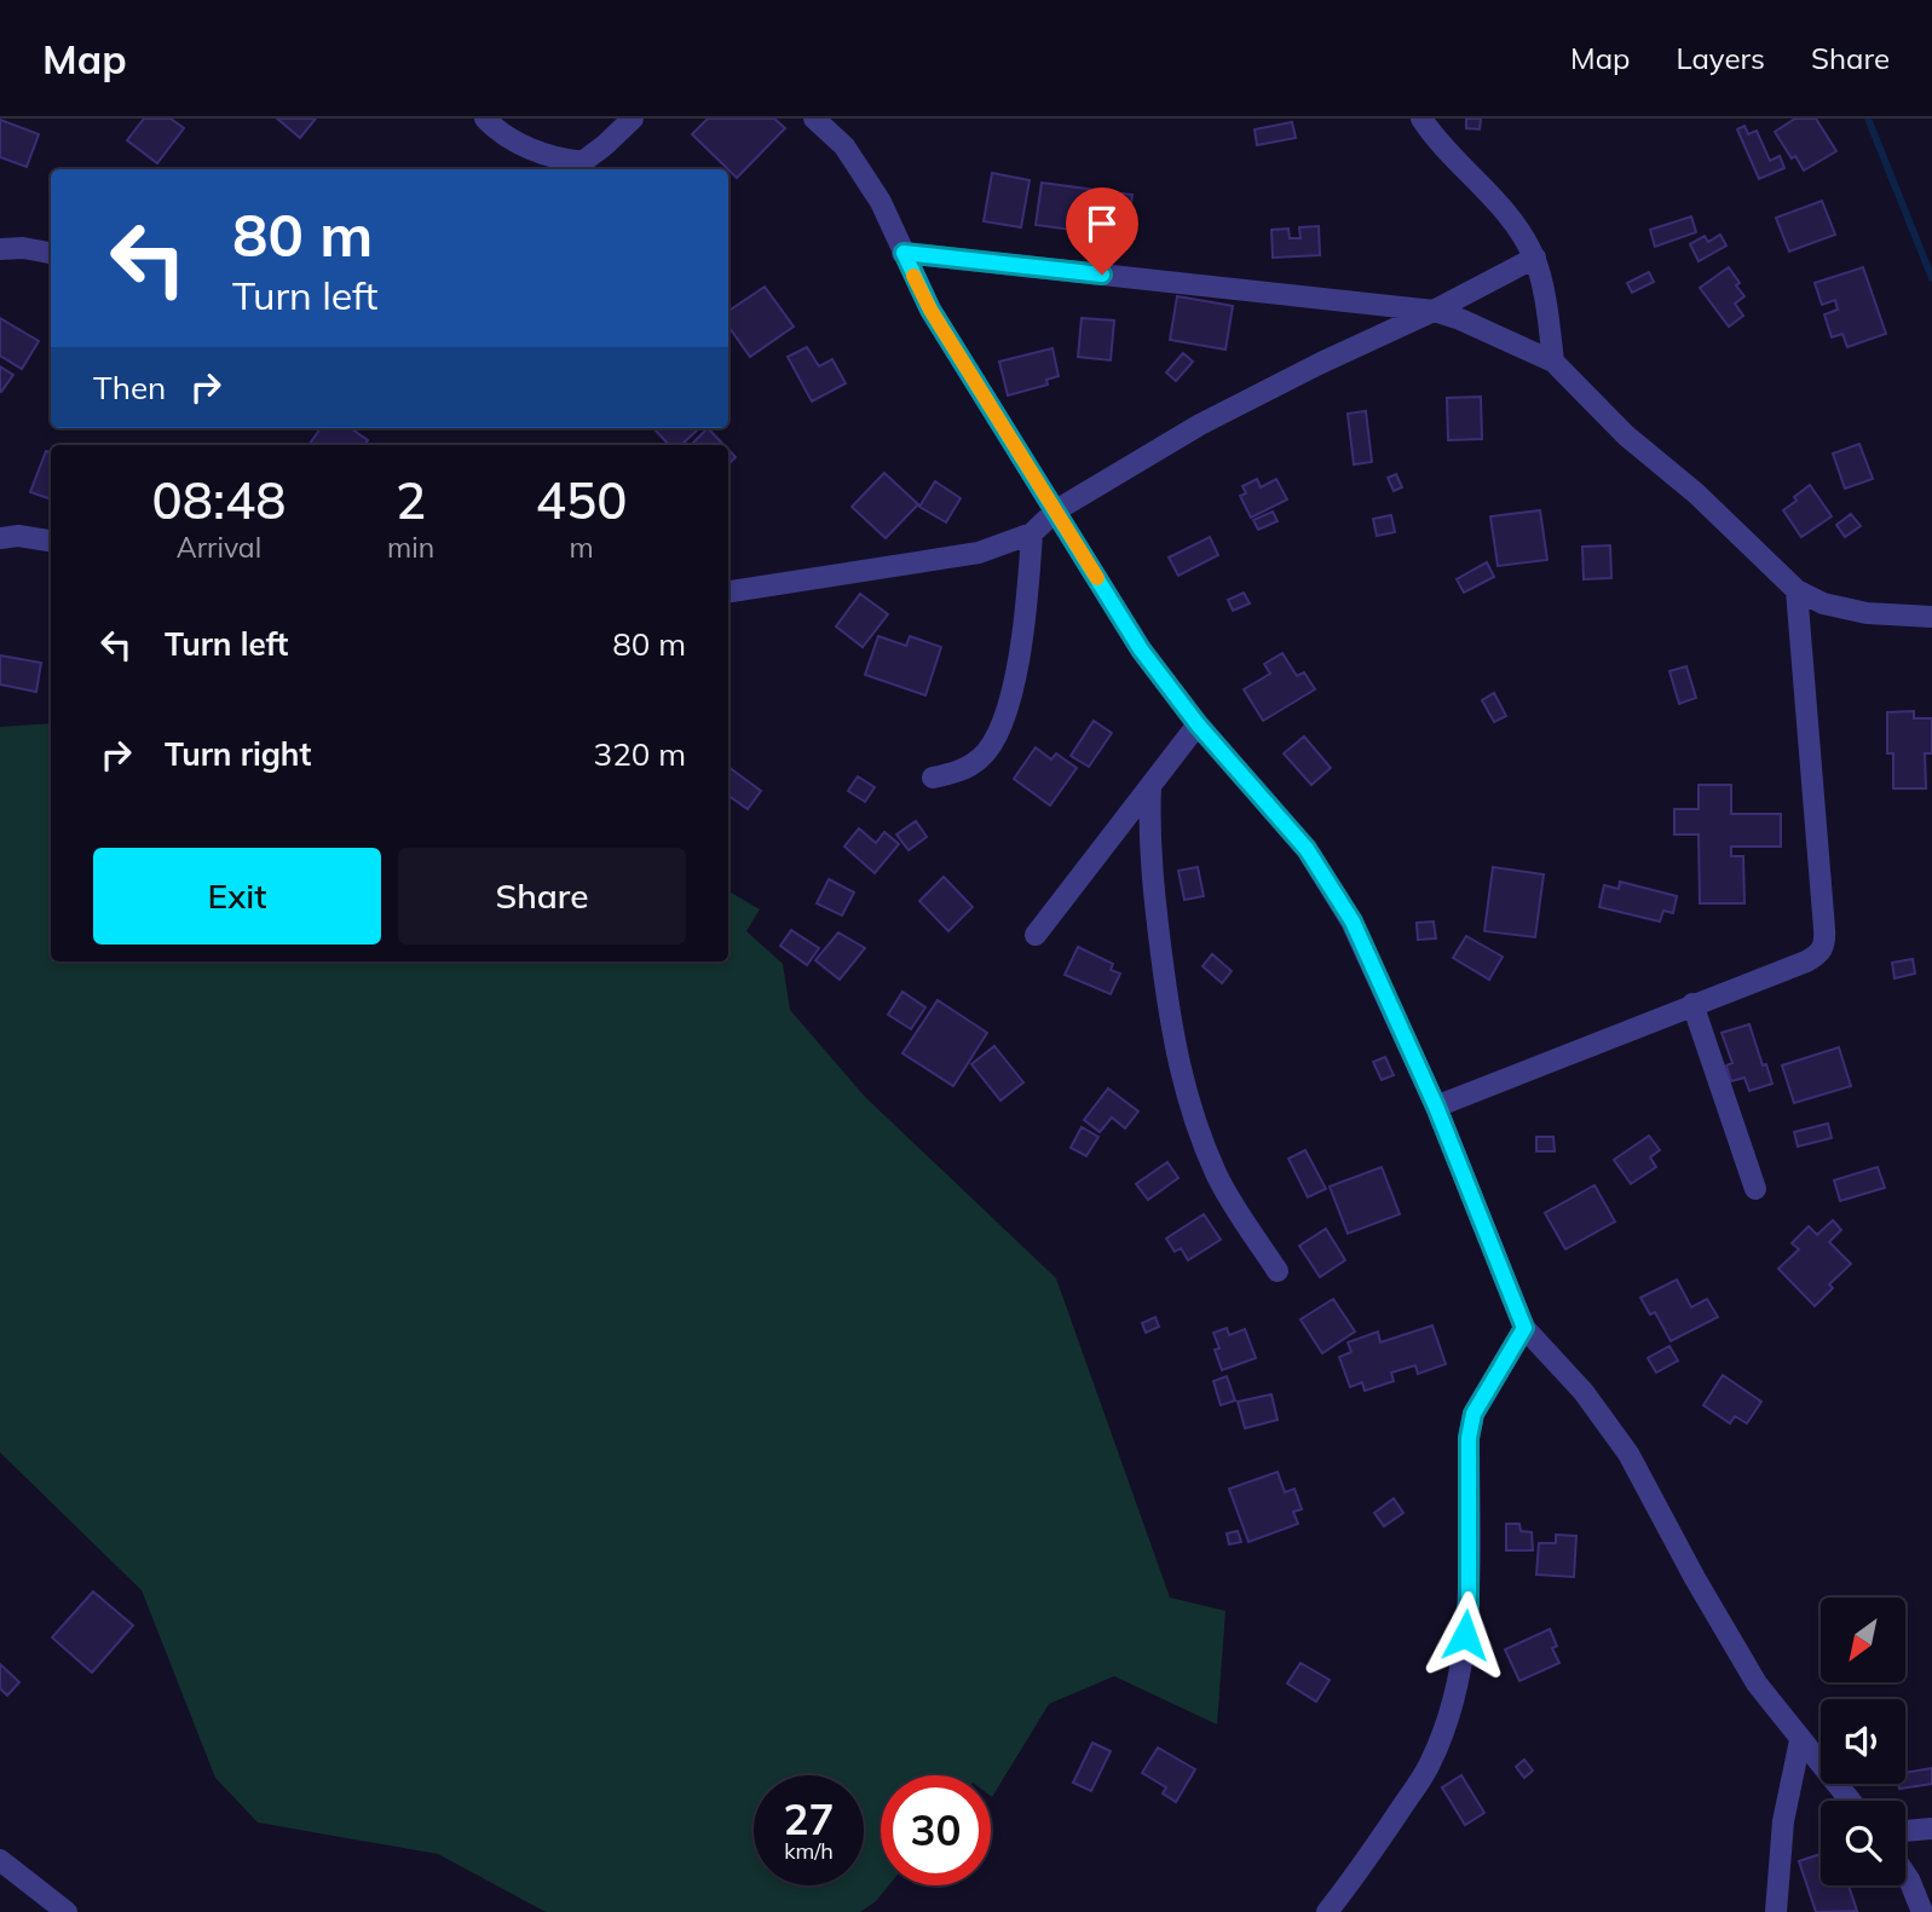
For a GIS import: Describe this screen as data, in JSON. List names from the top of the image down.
{
  "north": "bottom left",
  "page": {
    "header": "Map",
    "nav": ["Map", "Layers", "Share"],
    "turn": ["80 m", "Turn left"],
    "then": "Then",
    "eta": [
      "08:48",
      "Arrival",
      "2",
      "min",
      "450",
      "m"
    ],
    "list": [
      {
        "name": "Turn left",
        "value": "80 m"
      },
      {
        "name": "Turn right",
        "value": "320 m"
      }
    ],
    "buttons": ["Exit", "Share"],
    "speed": "27 km/h",
    "limit": "30"
  }
}
